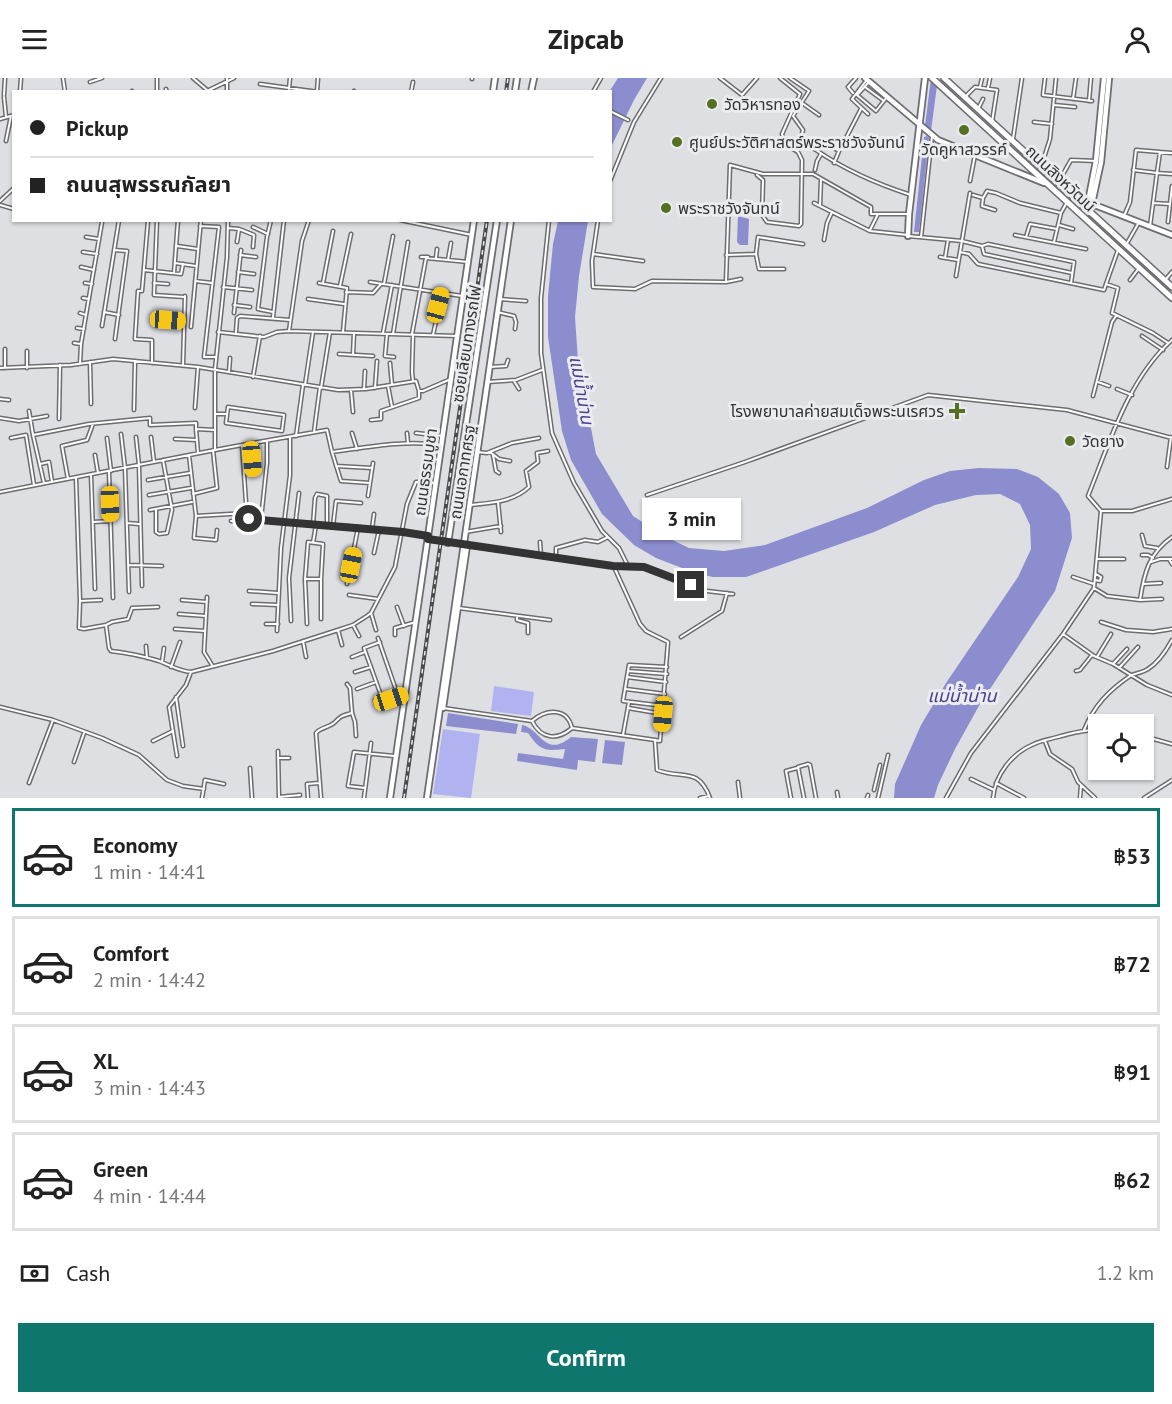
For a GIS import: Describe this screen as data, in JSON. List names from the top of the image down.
{
  "streets": {
    "main road": ["ถนนสิงหวัฒน์"],
    "street": ["ซอยเลียบทางรถไฟ", "ถนนธรรมบูชา", "ถนนเอกาทศรฐ"]
  },
  "water": ["แม่น้ำน่าน"],
  "places": {
    "other": [
      "วัดวิหารทอง",
      "วัดคูหาสวรรค์",
      "ศูนย์ประวัติศาสตร์พระราชวังจันทน์",
      "พระราชวังจันทน์",
      "วัดยาง"
    ],
    "health": ["โรงพยาบาลค่ายสมเด็จพระนเรศวร"]
  },
  "page": {
    "header": "Zipcab",
    "banner": ["Pickup", "ถนนสุพรรณกัลยา"],
    "bubble": "3 min",
    "list": [
      {
        "name": "Economy",
        "note": "1 min · 14:41",
        "value": "฿53"
      },
      {
        "name": "Comfort",
        "note": "2 min · 14:42",
        "value": "฿72"
      },
      {
        "name": "XL",
        "note": "3 min · 14:43",
        "value": "฿91"
      },
      {
        "name": "Green",
        "note": "4 min · 14:44",
        "value": "฿62"
      }
    ],
    "pay": ["Cash", "1.2 km"],
    "buttons": "Confirm"
  }
}
